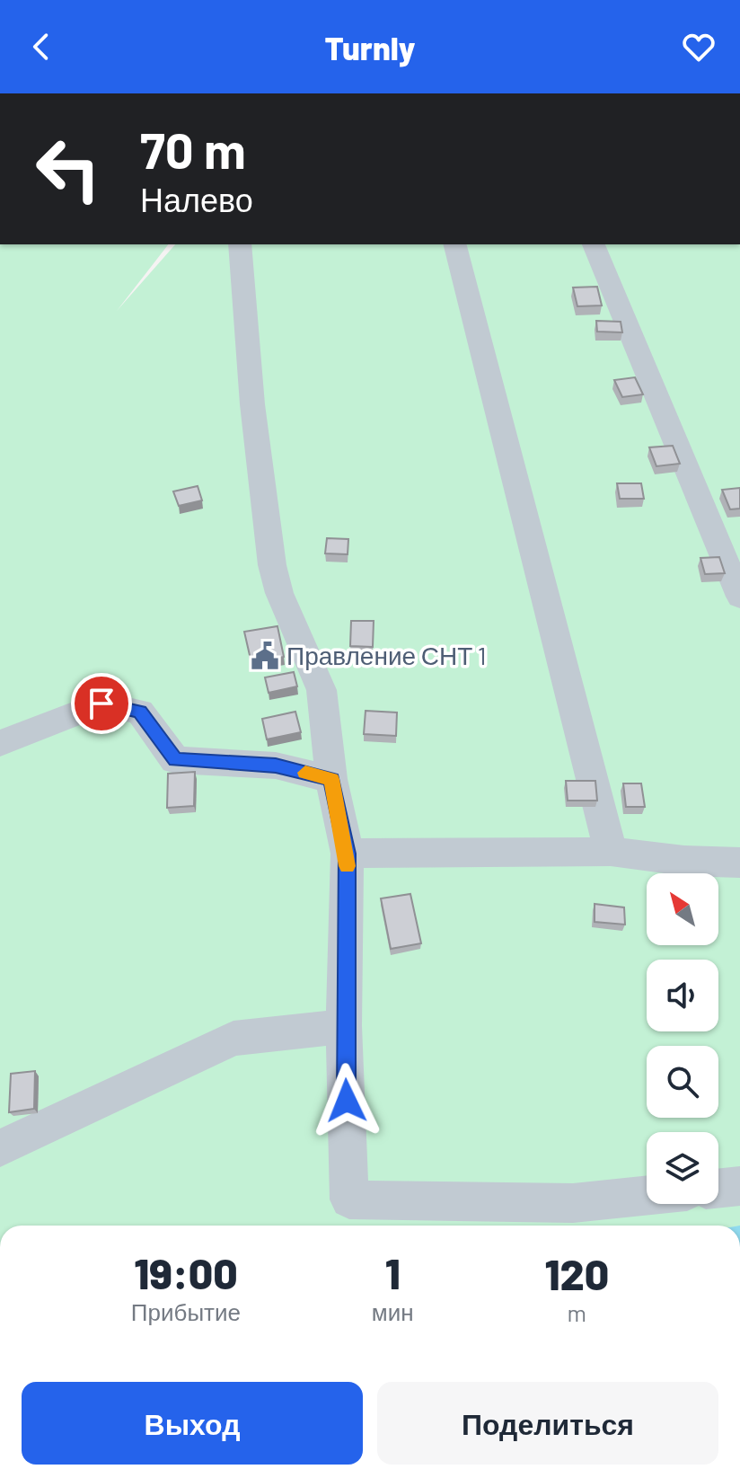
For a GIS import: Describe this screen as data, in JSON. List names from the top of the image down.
{
  "places": {
    "public building": ["Правление СНТ 1"]
  },
  "north": "top left",
  "page": {
    "header": "Turnly",
    "turn": ["70 m", "Налево"],
    "eta": [
      "19:00",
      "Прибытие",
      "1",
      "мин",
      "120",
      "m"
    ],
    "buttons": ["Выход", "Поделиться"]
  }
}
